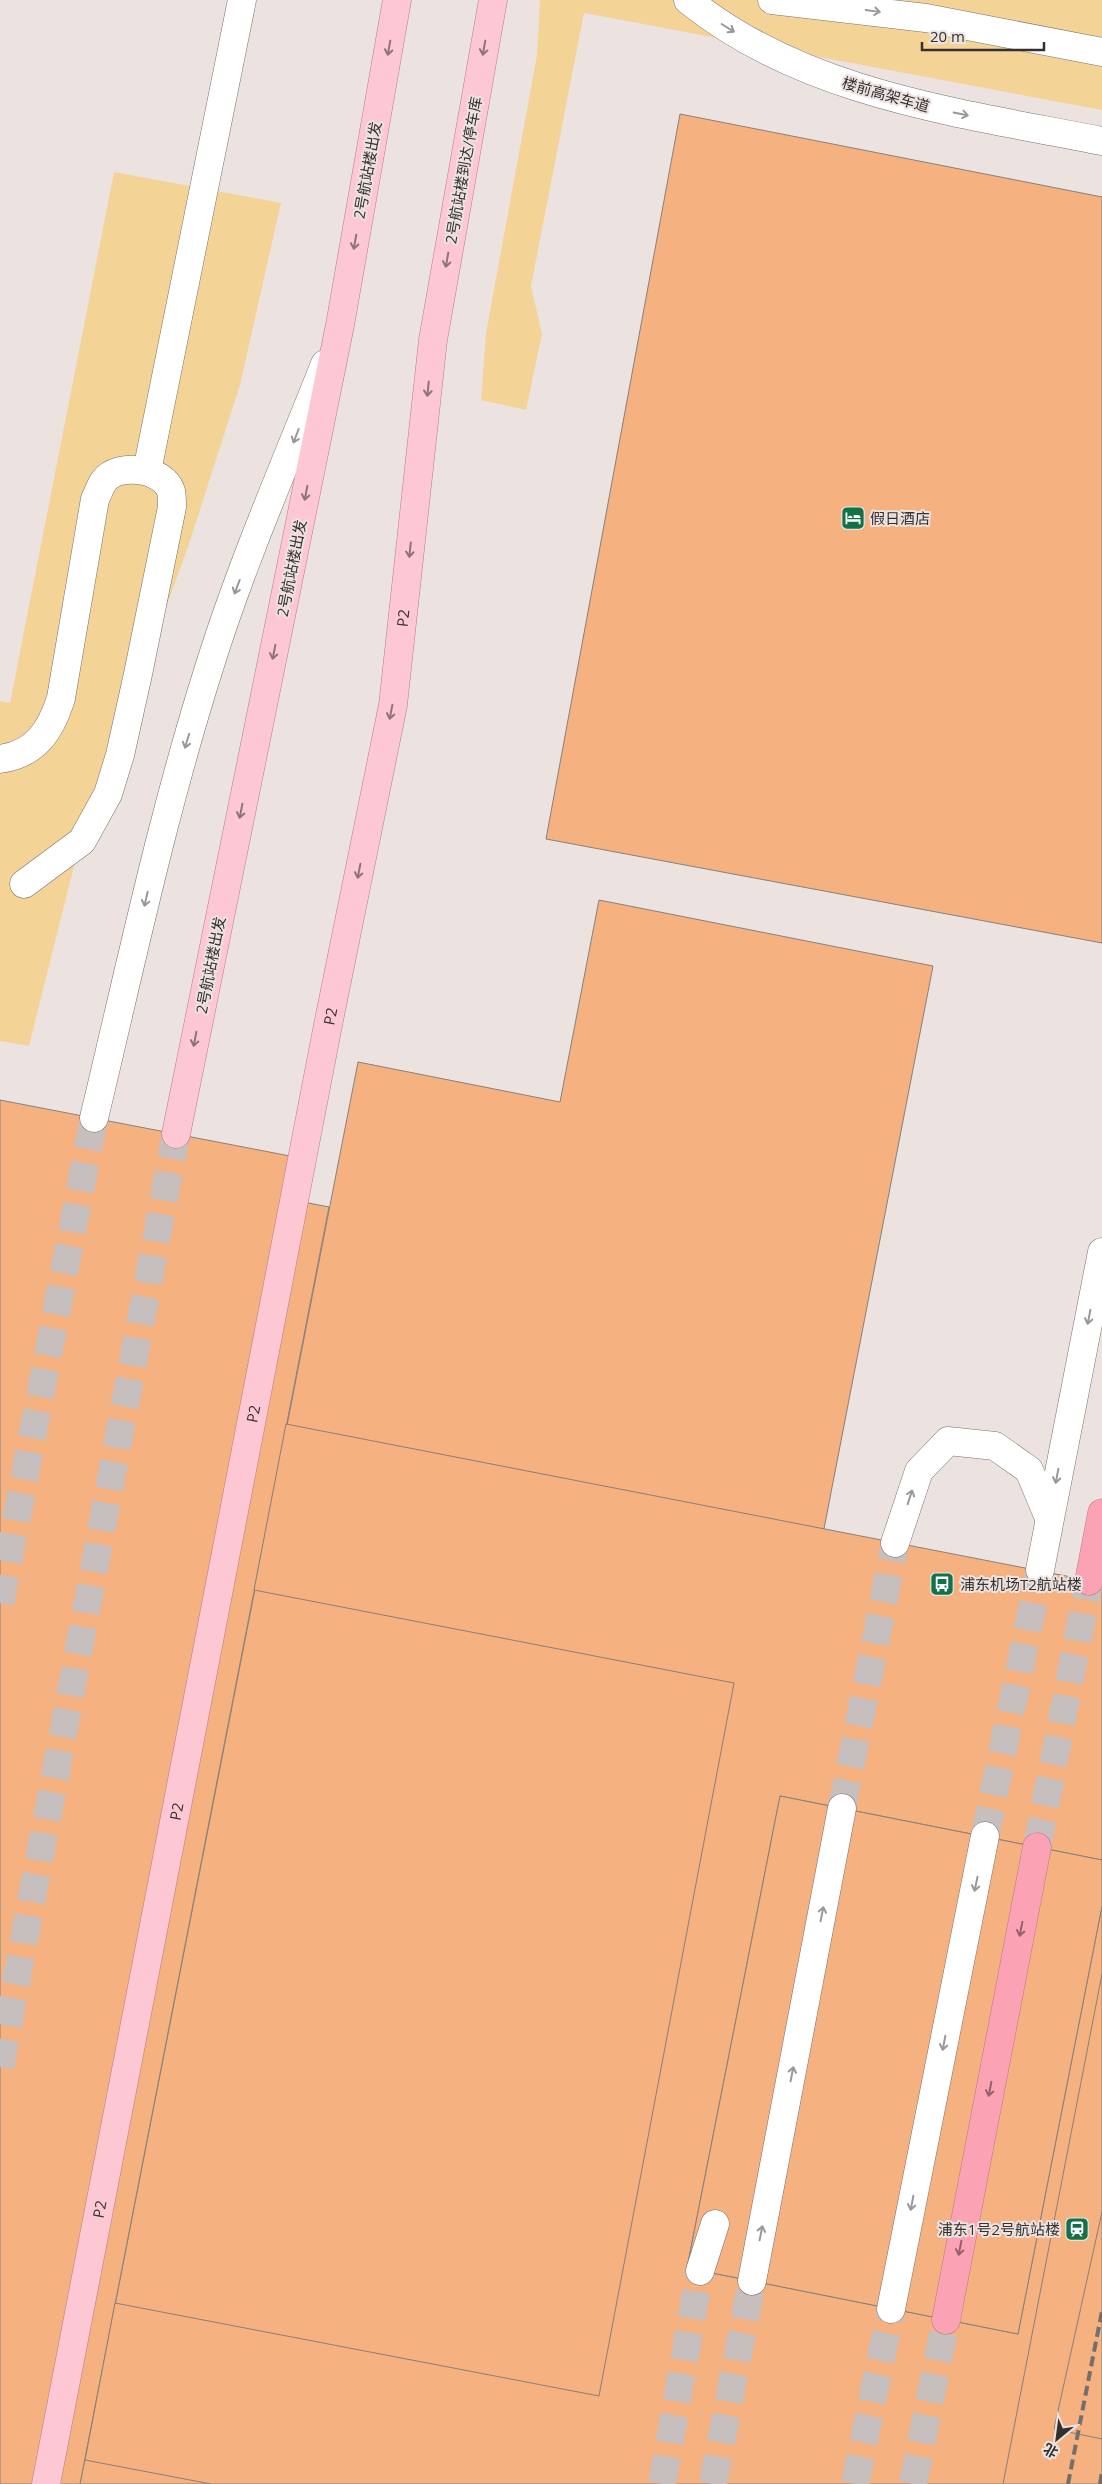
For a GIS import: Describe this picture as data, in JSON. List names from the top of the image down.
{
  "streets": {
    "main road": ["2号航站楼出发", "2号航站楼到达/停车库", "P2"],
    "street": ["楼前高架车道"]
  },
  "crossings": [
    ["2号航站楼到达/停车库", "P2"]
  ],
  "one_way": ["2号航站楼出发", "2号航站楼到达/停车库", "P2"],
  "places": {
    "hotel": ["假日酒店"],
    "bus stop": ["浦东机场T2航站楼"],
    "station": ["浦东1号2号航站楼"]
  },
  "scale_bar": "20 m",
  "north": "bottom left"
}
